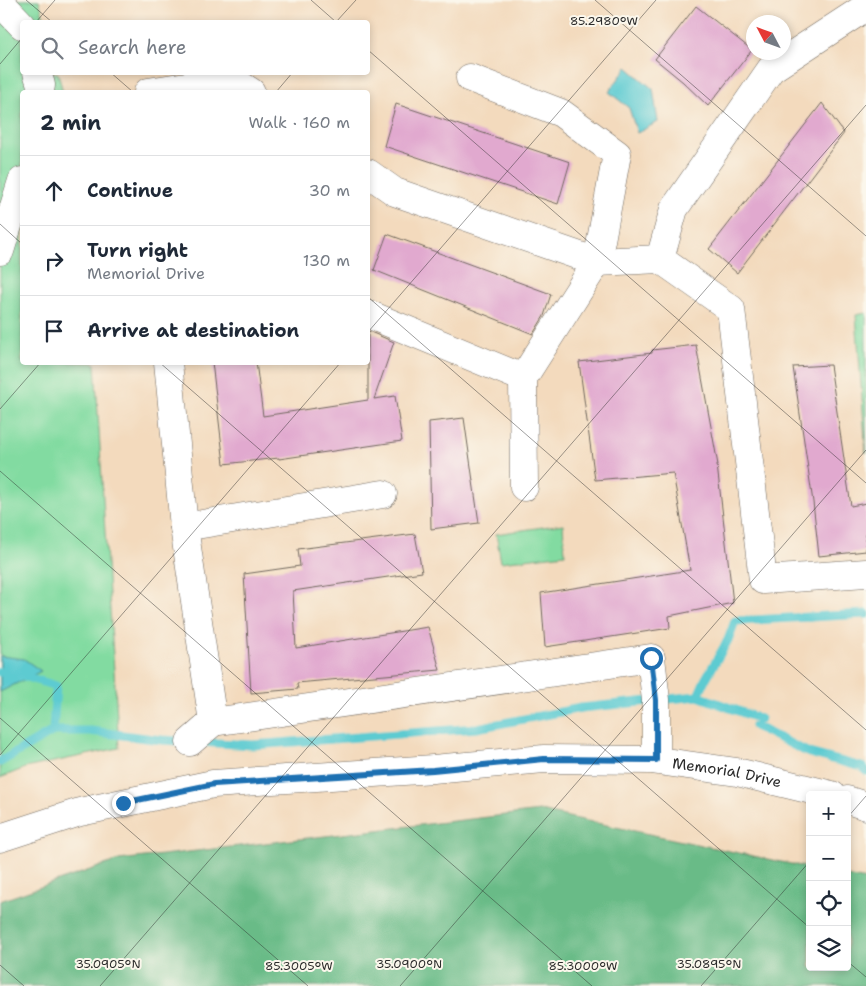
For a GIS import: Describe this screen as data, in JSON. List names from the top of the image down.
{
  "streets": {
    "street": ["Memorial Drive"]
  },
  "north": "top left",
  "page": {
    "search": "Search here",
    "heading": ["2 min", "Walk · 160 m"],
    "list": [
      ["Continue", "30 m"],
      ["Turn right", "Memorial Drive", "130 m"],
      "Arrive at destination"
    ],
    "map_buttons": ["+", "−"]
  },
  "coordinates": [
    "85.2980°W",
    "35.0905°N",
    "35.0900°N",
    "35.0895°N",
    "85.3005°W",
    "85.3000°W"
  ]
}
